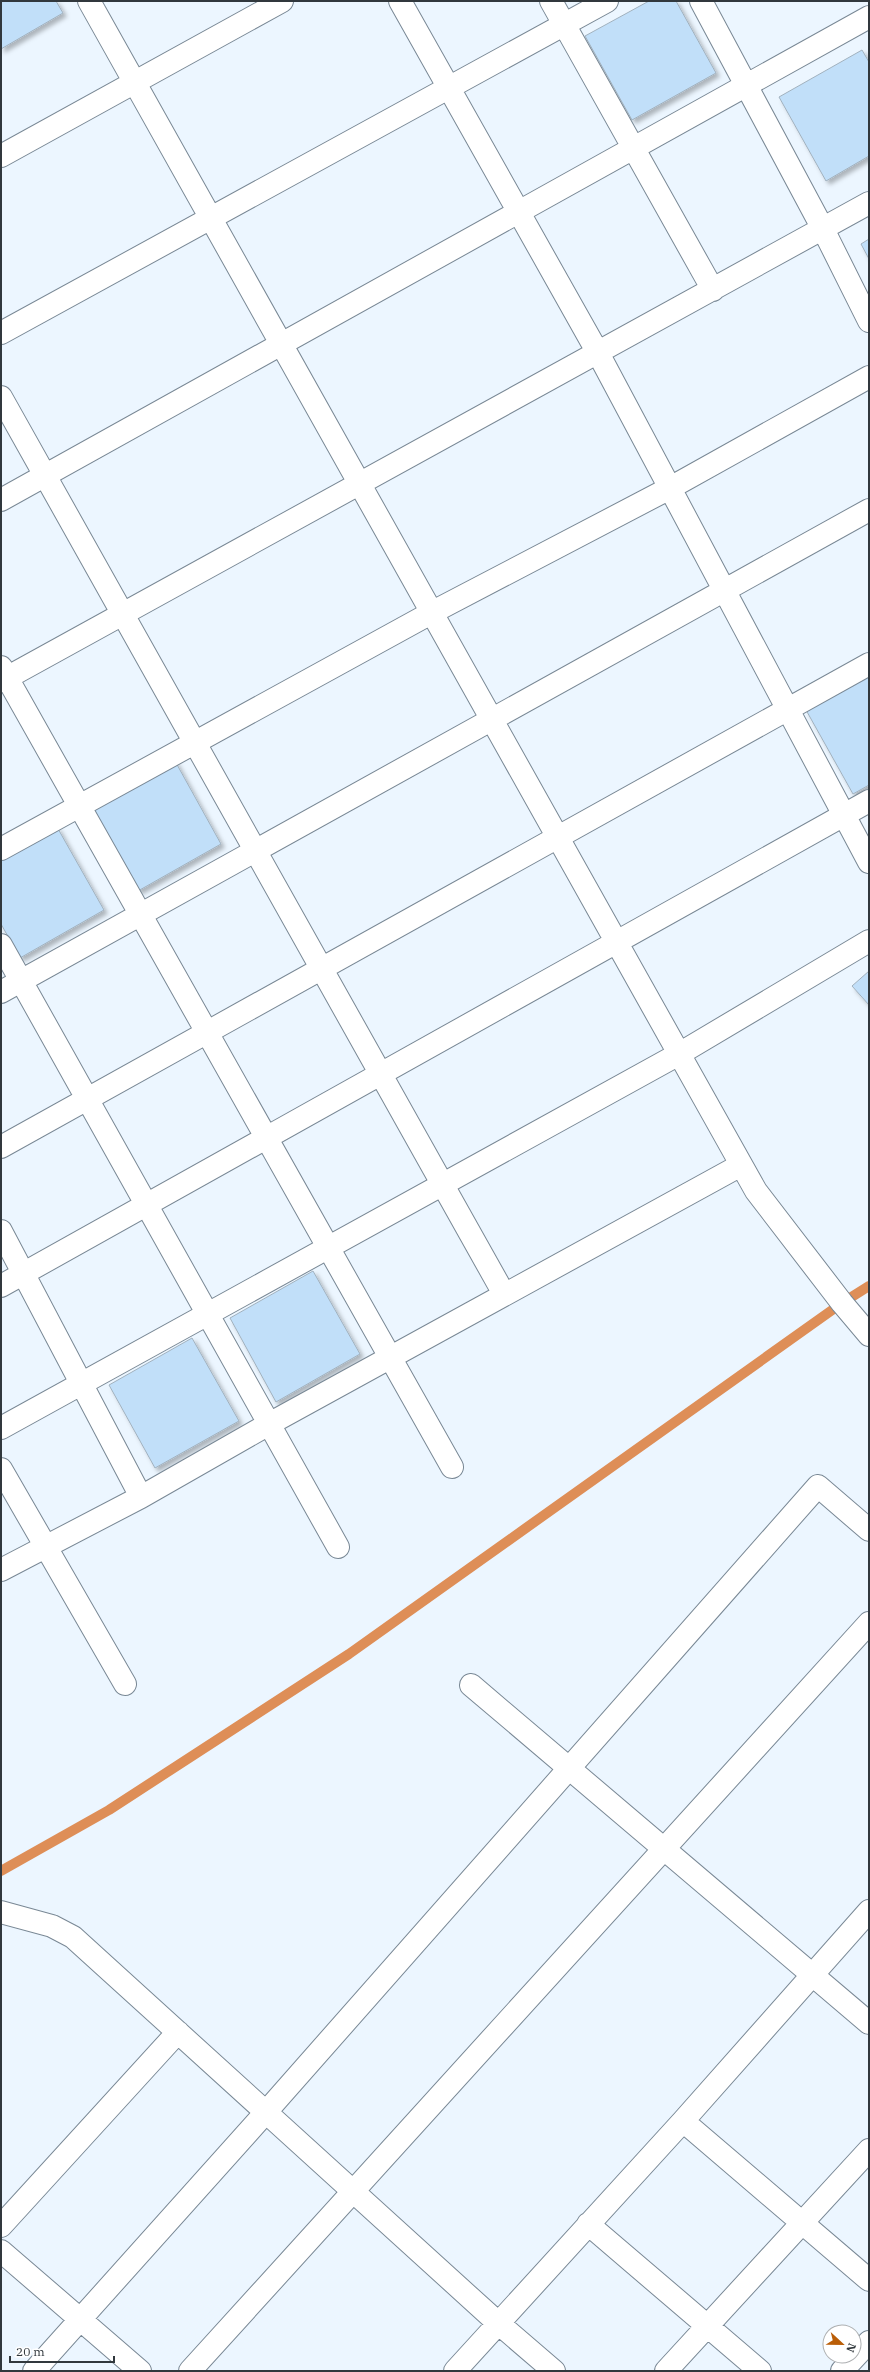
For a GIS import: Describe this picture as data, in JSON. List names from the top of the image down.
{
  "scale_bar": "20 m",
  "north": "right"
}
